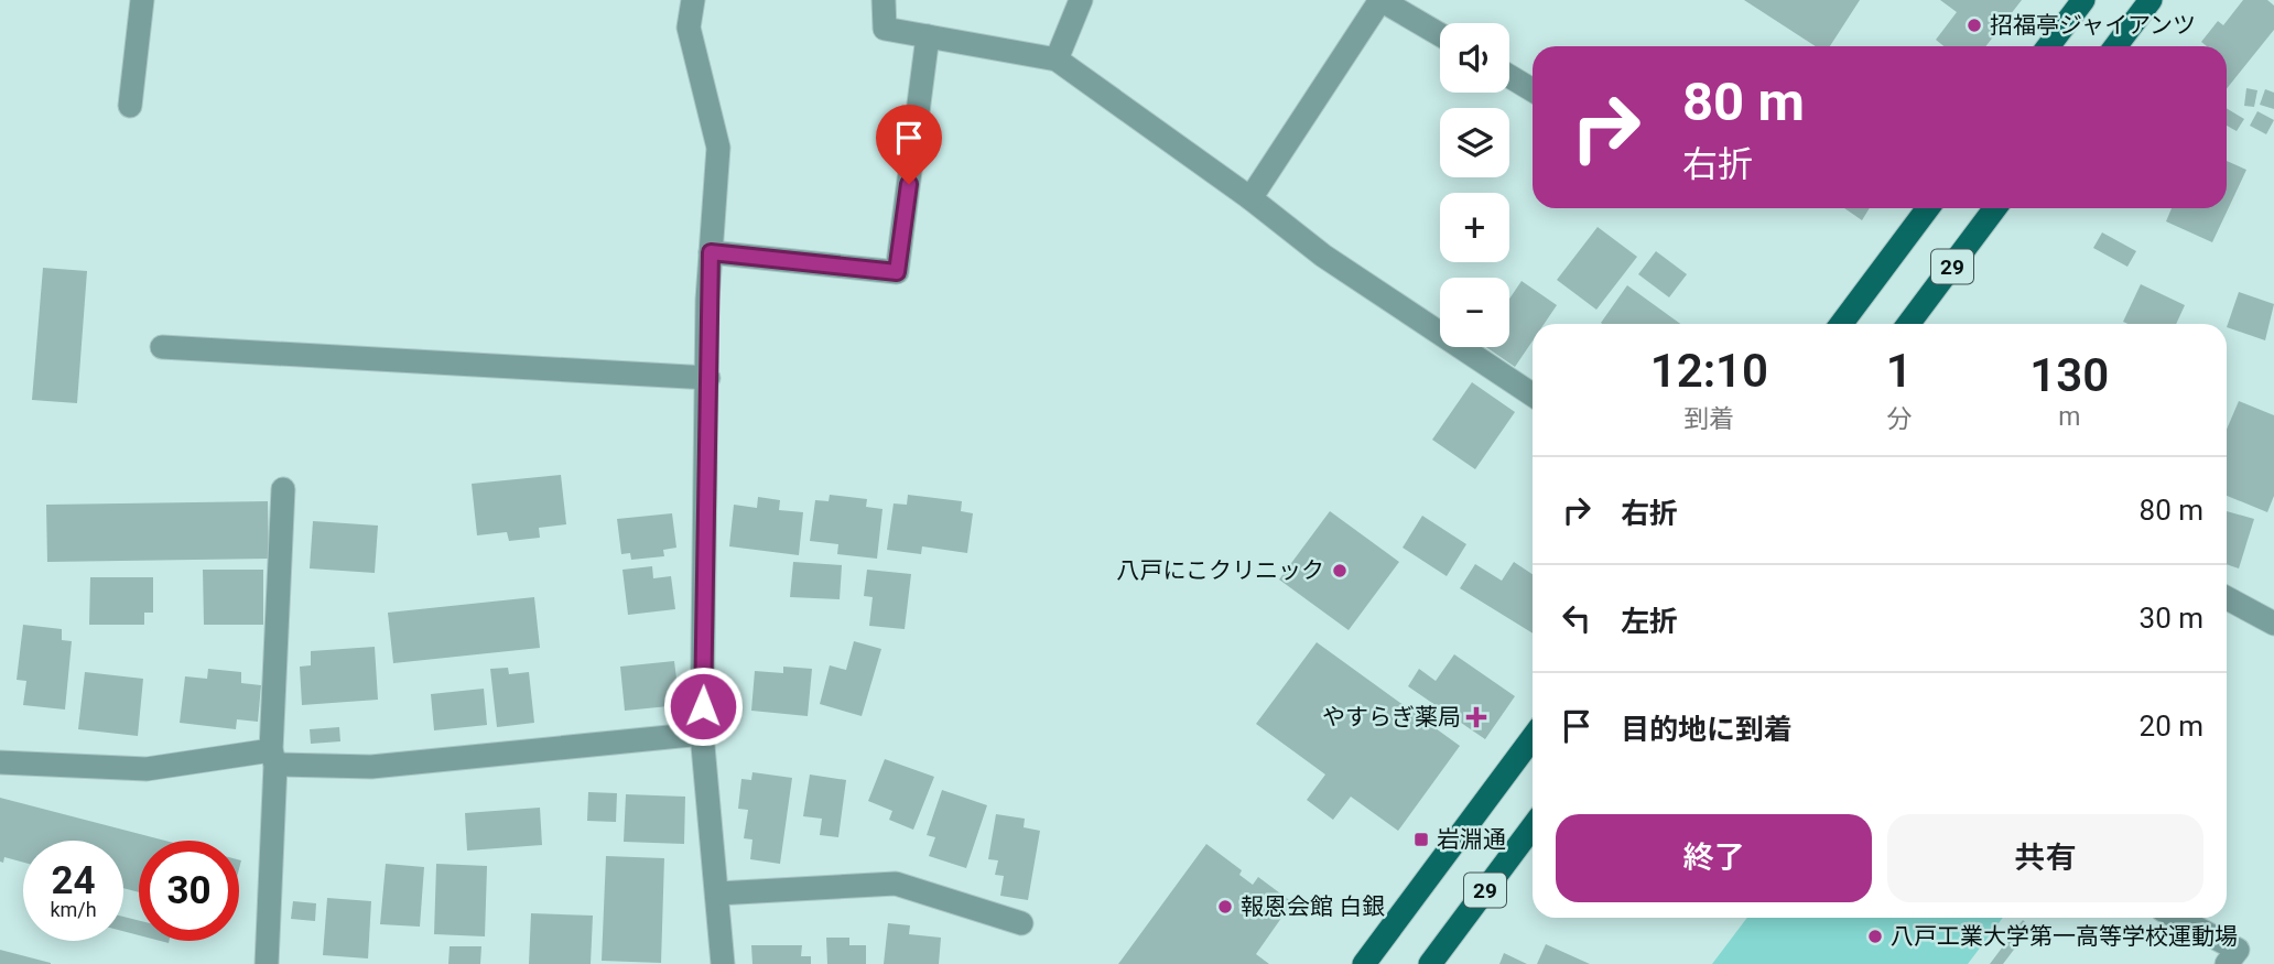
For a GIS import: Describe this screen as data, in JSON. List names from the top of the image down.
{
  "streets": {
    "main road": ["29"]
  },
  "places": {
    "other": [
      "招福亭ジャイアンツ",
      "八戸にこクリニック",
      "報恩会館 白銀",
      "八戸工業大学第一高等学校運動場"
    ],
    "health": ["やすらぎ薬局"],
    "transit": ["岩淵通"]
  },
  "page": {
    "map_buttons": ["+", "−"],
    "turn": ["80 m", "右折"],
    "eta": [
      "12:10",
      "到着",
      "1",
      "分",
      "130",
      "m"
    ],
    "list": [
      {
        "name": "右折",
        "value": "80 m"
      },
      {
        "name": "左折",
        "value": "30 m"
      },
      {
        "name": "目的地に到着",
        "value": "20 m"
      }
    ],
    "buttons": ["終了", "共有"],
    "speed": "24 km/h",
    "limit": "30"
  }
}
